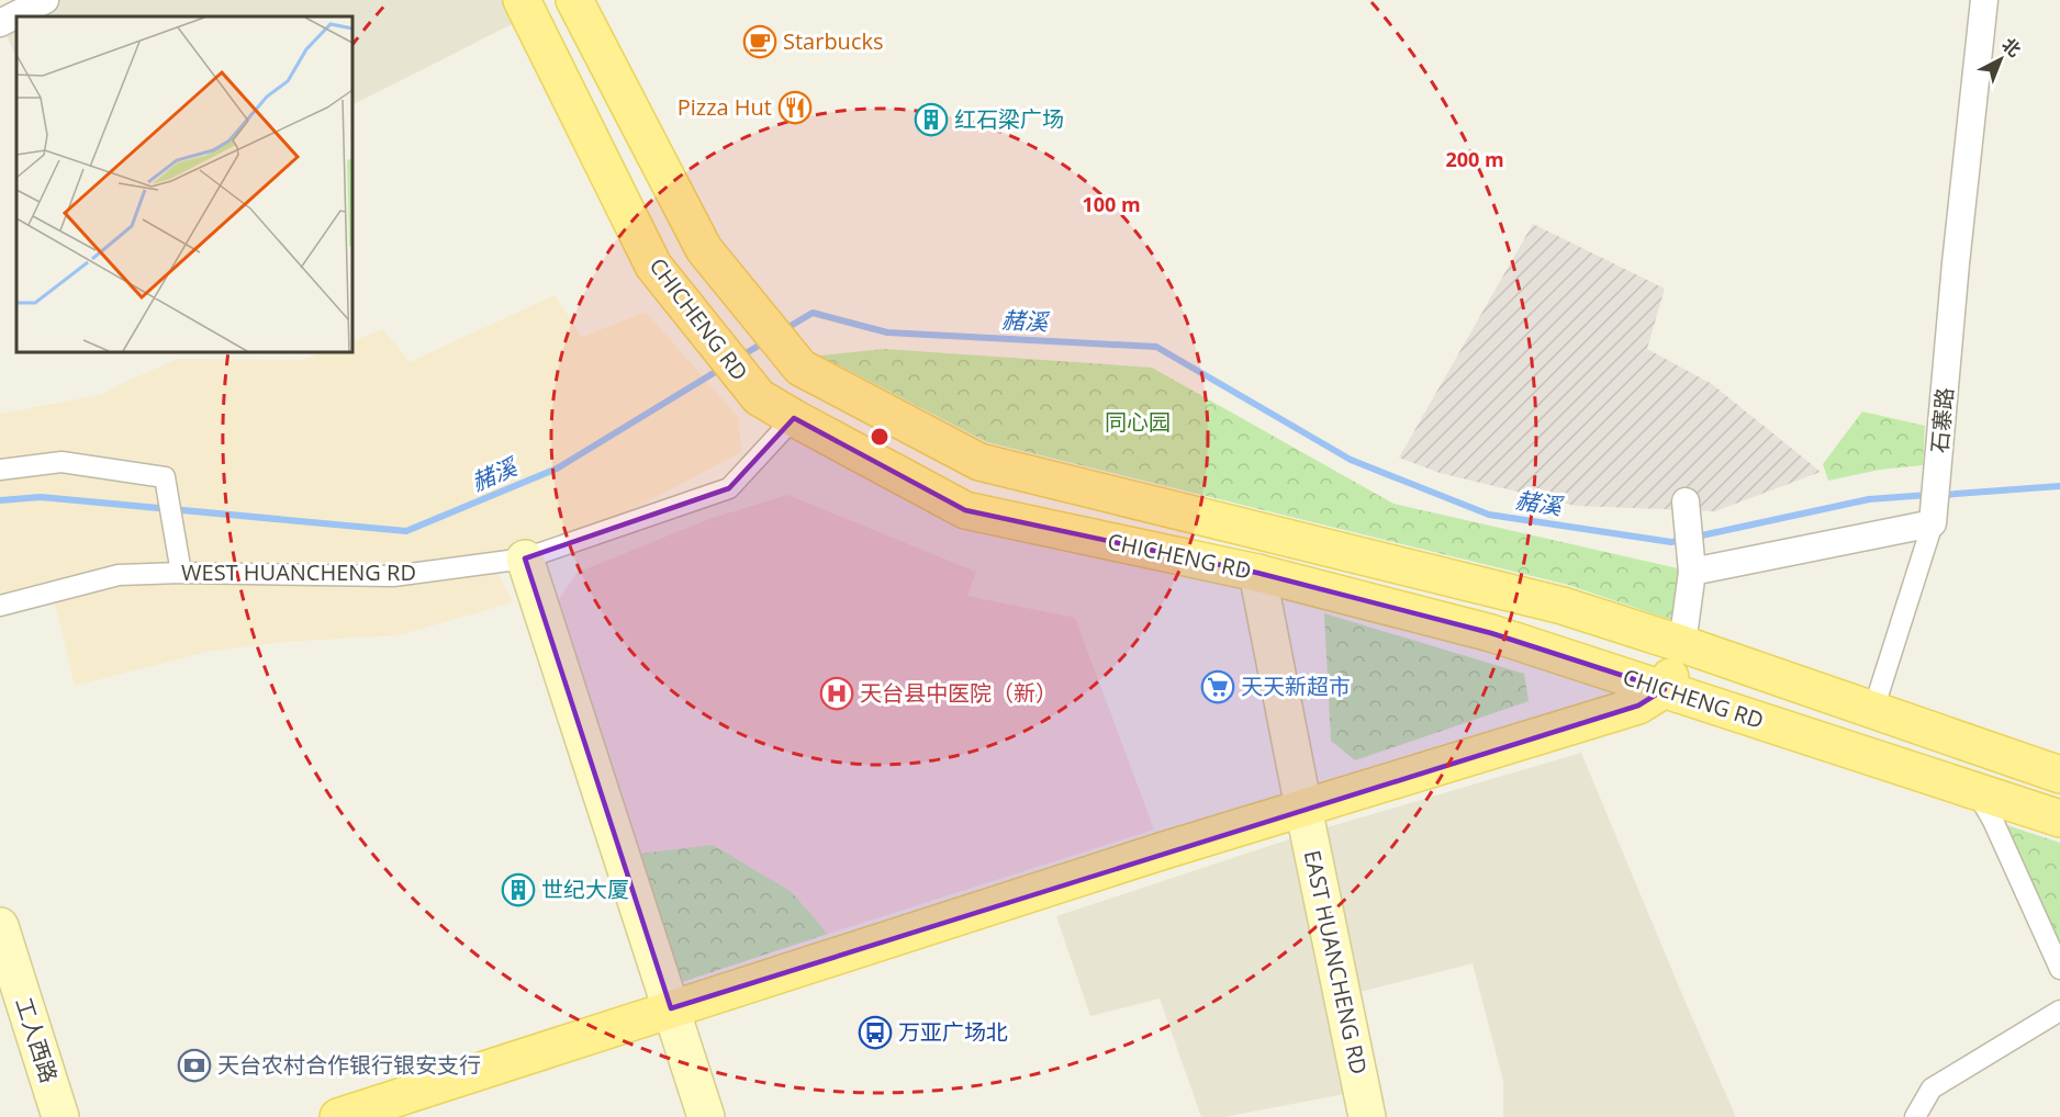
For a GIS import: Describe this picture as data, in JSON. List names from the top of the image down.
{
  "streets": {
    "main road": ["CHICHENG RD", "EAST HUANCHENG RD", "工人西路"],
    "street": ["石寨路", "WEST HUANCHENG RD"]
  },
  "crossings": [
    ["CHICHENG RD", "WEST HUANCHENG RD"],
    ["CHICHENG RD", "EAST HUANCHENG RD"]
  ],
  "water": ["赭溪"],
  "parks": ["同心园"],
  "places": {
    "cafe": ["Starbucks"],
    "restaurant": ["Pizza Hut"],
    "building": ["红石梁广场", "世纪大厦"],
    "supermarket": ["天天新超市"],
    "hospital": ["天台县中医院（新）"],
    "bus stop": ["万亚广场北"],
    "bank": ["天台农村合作银行银安支行"]
  },
  "north": "top right",
  "rings": ["200 m", "100 m"]
}
